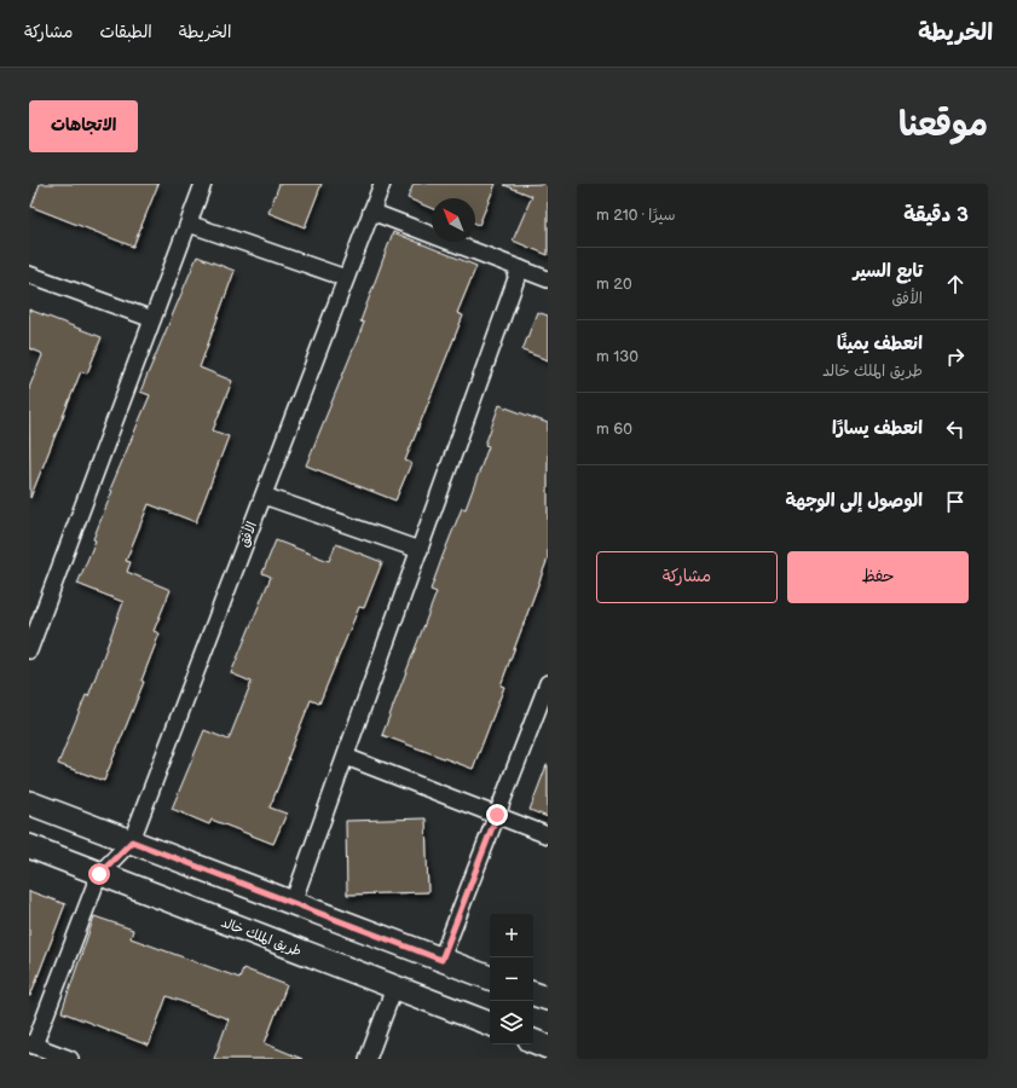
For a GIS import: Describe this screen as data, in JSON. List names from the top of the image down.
{
  "streets": {
    "main road": ["طريق الملك خالد"],
    "street": ["الأفق"]
  },
  "crossings": [
    ["الأفق", "طريق الملك خالد"]
  ],
  "north": "top left",
  "page": {
    "header": "الخريطة",
    "nav": ["الخريطة", "الطبقات", "مشاركة"],
    "title": "موقعنا",
    "buttons": [
      "الاتجاهات",
      ["حفظ", "مشاركة"]
    ],
    "heading": ["3 دقيقة", "سيرًا · 210 m"],
    "list": [
      ["تابع السير", "الأفق", "20 m"],
      ["انعطف يمينًا", "طريق الملك خالد", "130 m"],
      ["انعطف يسارًا", "60 m"],
      "الوصول إلى الوجهة"
    ],
    "map_buttons": ["+", "−"]
  }
}
